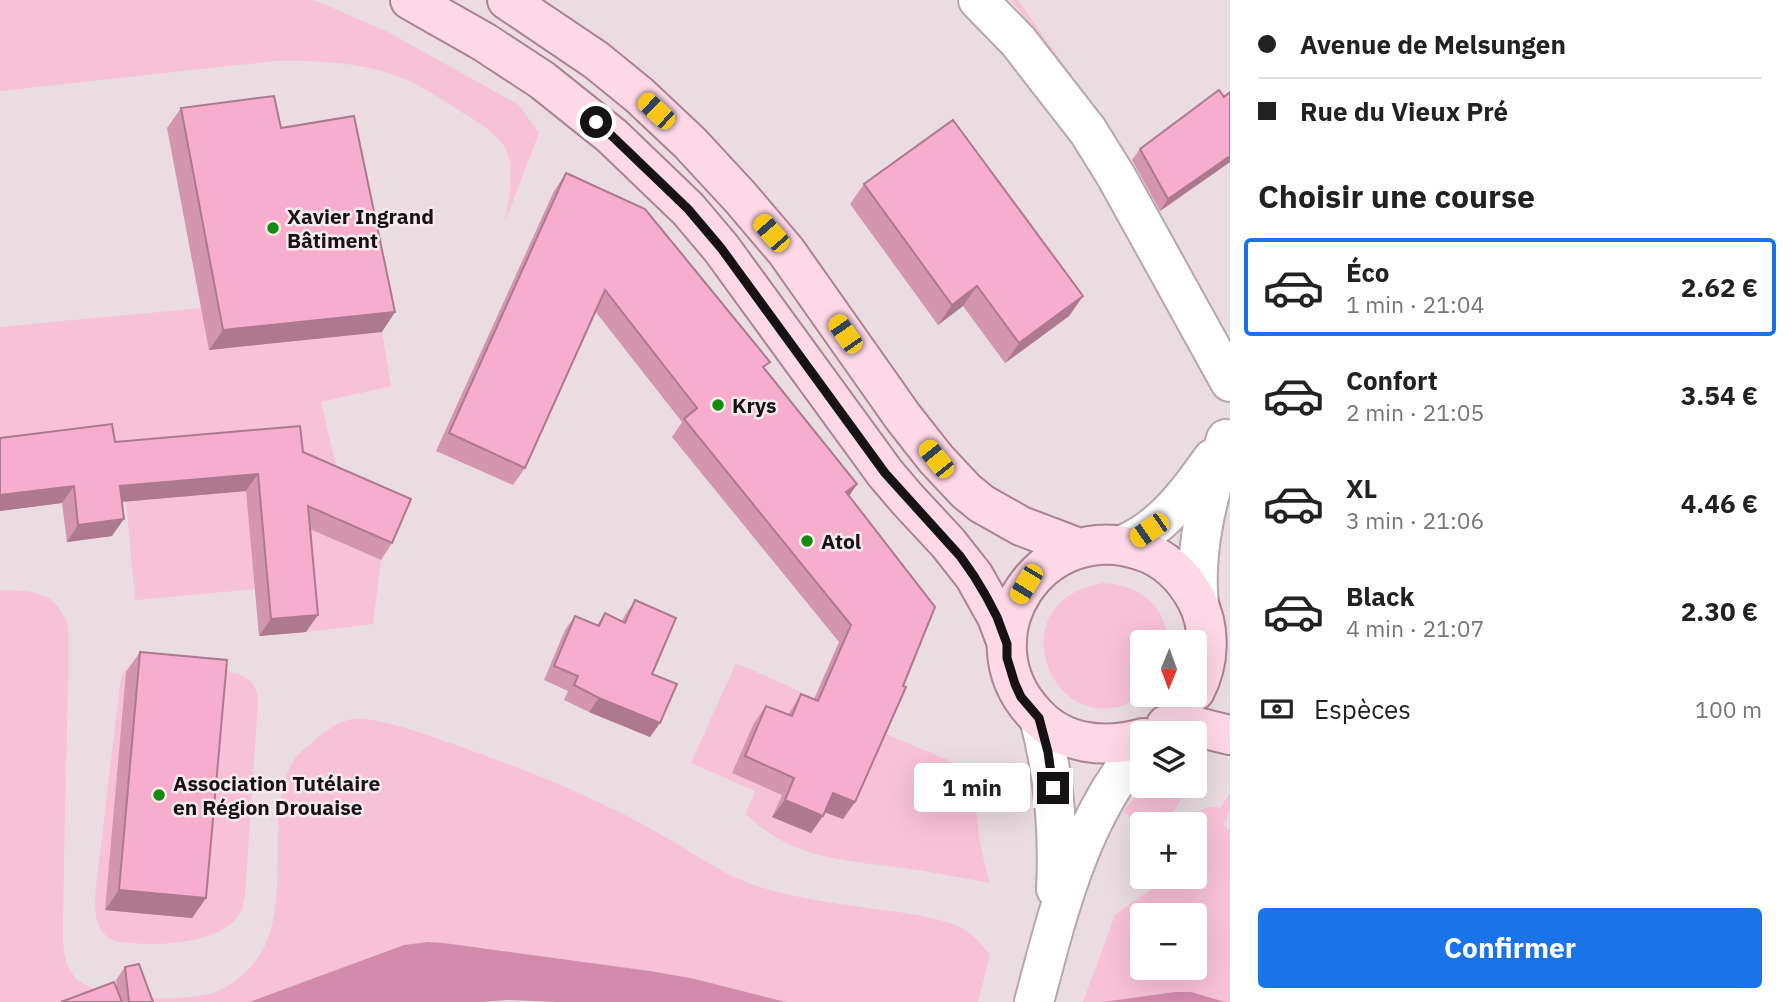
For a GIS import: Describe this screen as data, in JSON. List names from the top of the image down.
{
  "places": [
    "Xavier Ingrand Bâtiment",
    "Krys",
    "Atol",
    "Association Tutélaire en Région Drouaise"
  ],
  "north": "bottom",
  "page": {
    "banner": ["Avenue de Melsungen", "Rue du Vieux Pré"],
    "heading": "Choisir une course",
    "list": [
      {
        "name": "Éco",
        "note": "1 min · 21:04",
        "value": "2.62 €"
      },
      {
        "name": "Confort",
        "note": "2 min · 21:05",
        "value": "3.54 €"
      },
      {
        "name": "XL",
        "note": "3 min · 21:06",
        "value": "4.46 €"
      },
      {
        "name": "Black",
        "note": "4 min · 21:07",
        "value": "2.30 €"
      }
    ],
    "map_buttons": ["+", "−"],
    "pay": ["Espèces", "100 m"],
    "bubble": "1 min",
    "buttons": "Confirmer"
  }
}
